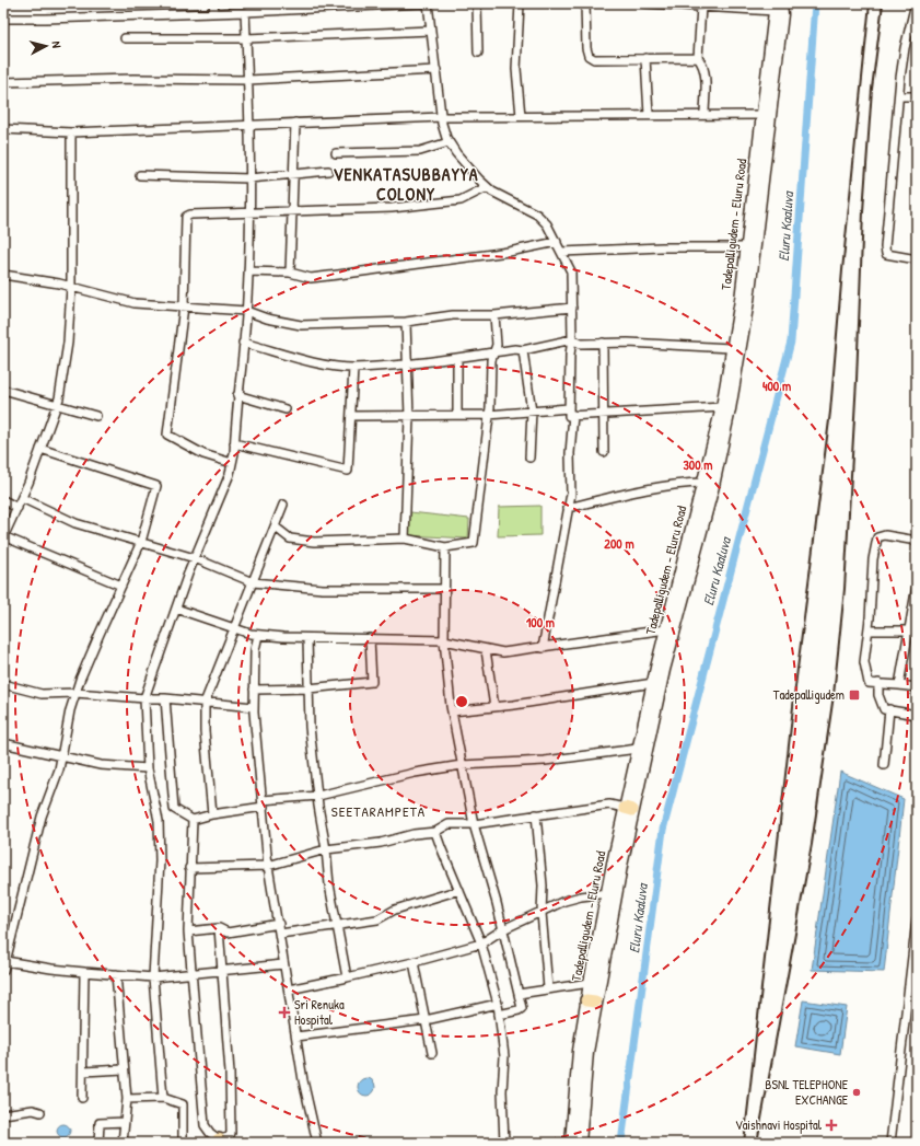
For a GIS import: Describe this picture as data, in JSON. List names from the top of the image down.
{
  "streets": {
    "main road": ["Tadepalligudem - Eluru Road"]
  },
  "districts": ["VENKATASUBBAYYA COLONY", "SEETARAMPETA"],
  "water": ["Eluru Kaaluva"],
  "places": {
    "transit": ["Tadepalligudem"],
    "health": ["Sri Renuka Hospital", "Vaishnavi Hospital"],
    "other": ["BSNL TELEPHONE EXCHANGE"]
  },
  "north": "right",
  "rings": [
    "400 m",
    "300 m",
    "200 m",
    "100 m"
  ]
}
